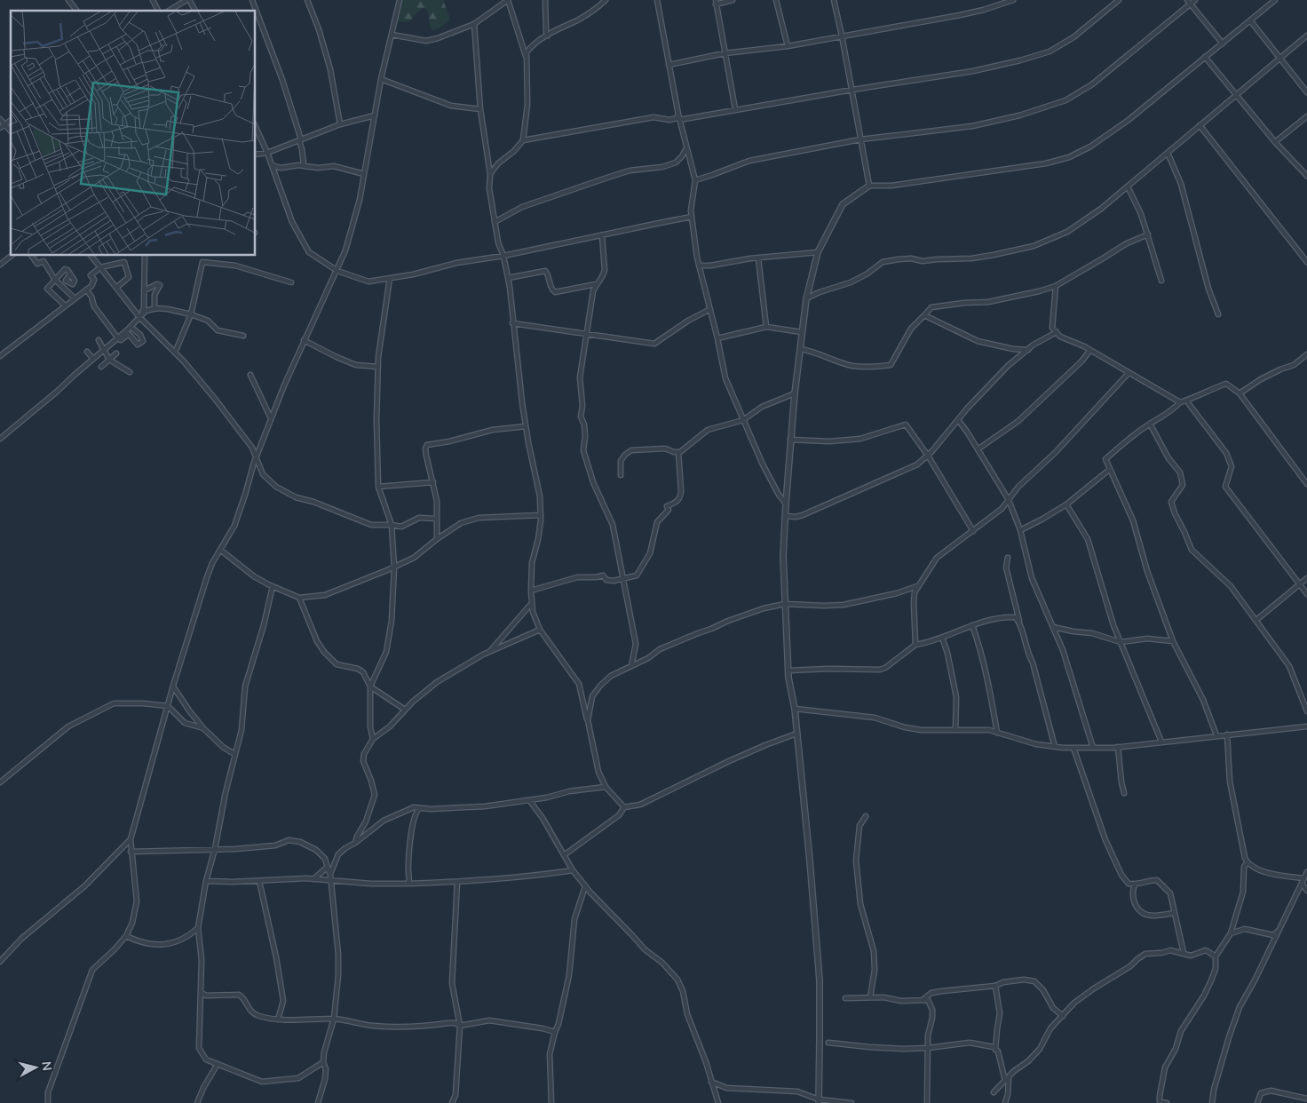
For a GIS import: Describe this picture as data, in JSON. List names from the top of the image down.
{
  "north": "right"
}
